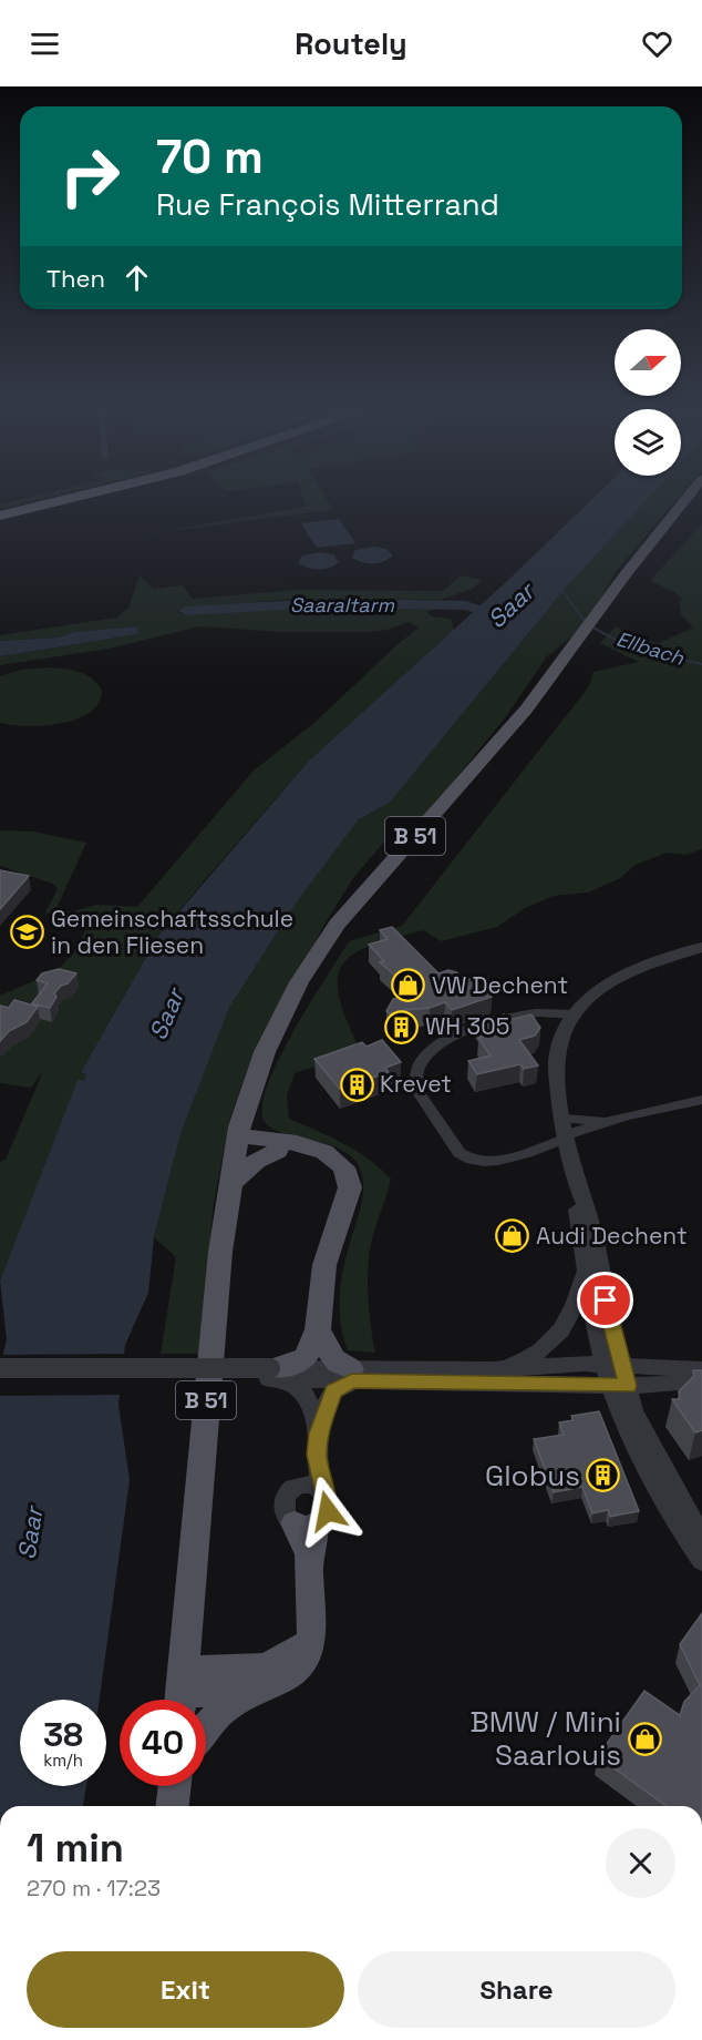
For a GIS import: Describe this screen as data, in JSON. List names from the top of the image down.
{
  "streets": {
    "main road": ["B 51"]
  },
  "water": ["Saaraltarm", "Saar", "Ellbach"],
  "places": {
    "school or university": ["Gemeinschaftsschule in den Fliesen"],
    "shop": ["VW Dechent", "Audi Dechent", "BMW / Mini Saarlouis"],
    "building": ["WH 305", "Krevet", "Globus"]
  },
  "north": "right",
  "page": {
    "header": "Routely",
    "turn": ["70 m", "Rue François Mitterrand"],
    "then": "Then",
    "speed": "38 km/h",
    "limit": "40",
    "heading": ["1 min", "270 m · 17:23"],
    "buttons": ["Exit", "Share"]
  }
}
